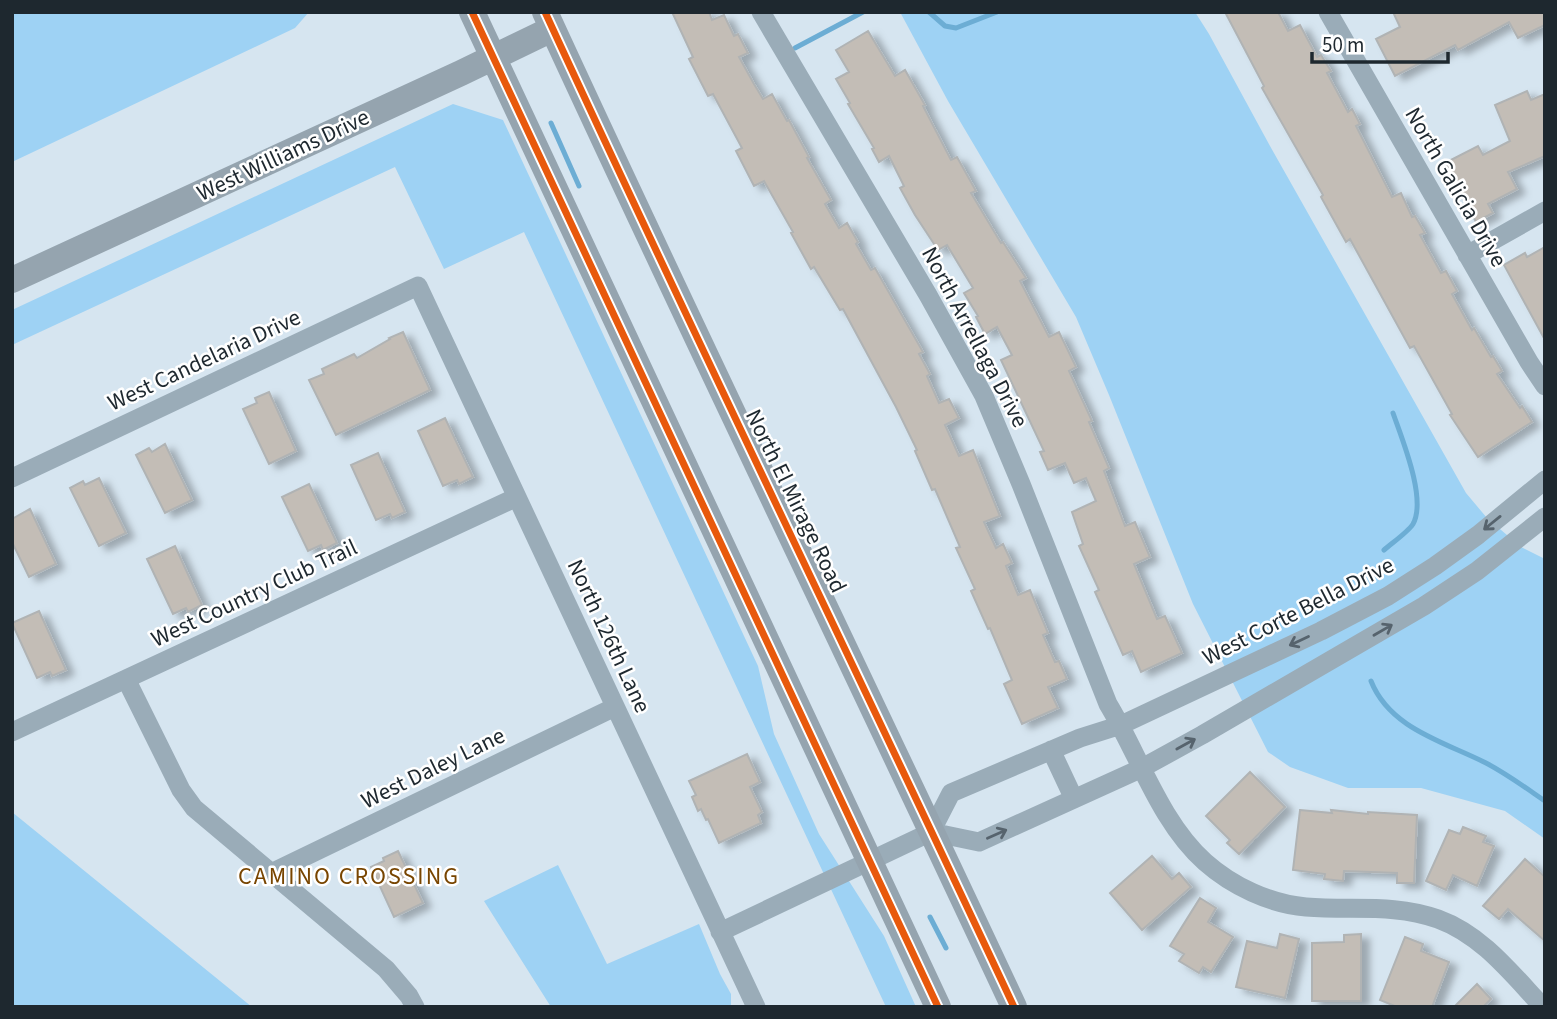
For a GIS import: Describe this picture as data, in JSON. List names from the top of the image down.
{
  "streets": {
    "main road": ["West Williams Drive", "North El Mirage Road"],
    "street": [
      "North Galicia Drive",
      "North Arrellaga Drive",
      "West Candelaria Drive",
      "West Country Club Trail",
      "West Corte Bella Drive",
      "North 126th Lane",
      "West Daley Lane"
    ]
  },
  "crossings": [
    ["West Williams Drive", "North El Mirage Road"],
    ["North Arrellaga Drive", "West Corte Bella Drive"],
    ["West Candelaria Drive", "North 126th Lane"],
    ["North El Mirage Road", "West Corte Bella Drive"],
    ["West Country Club Trail", "North 126th Lane"],
    ["North 126th Lane", "West Daley Lane"]
  ],
  "districts": ["CAMINO CROSSING"],
  "scale_bar": "50 m"
}
